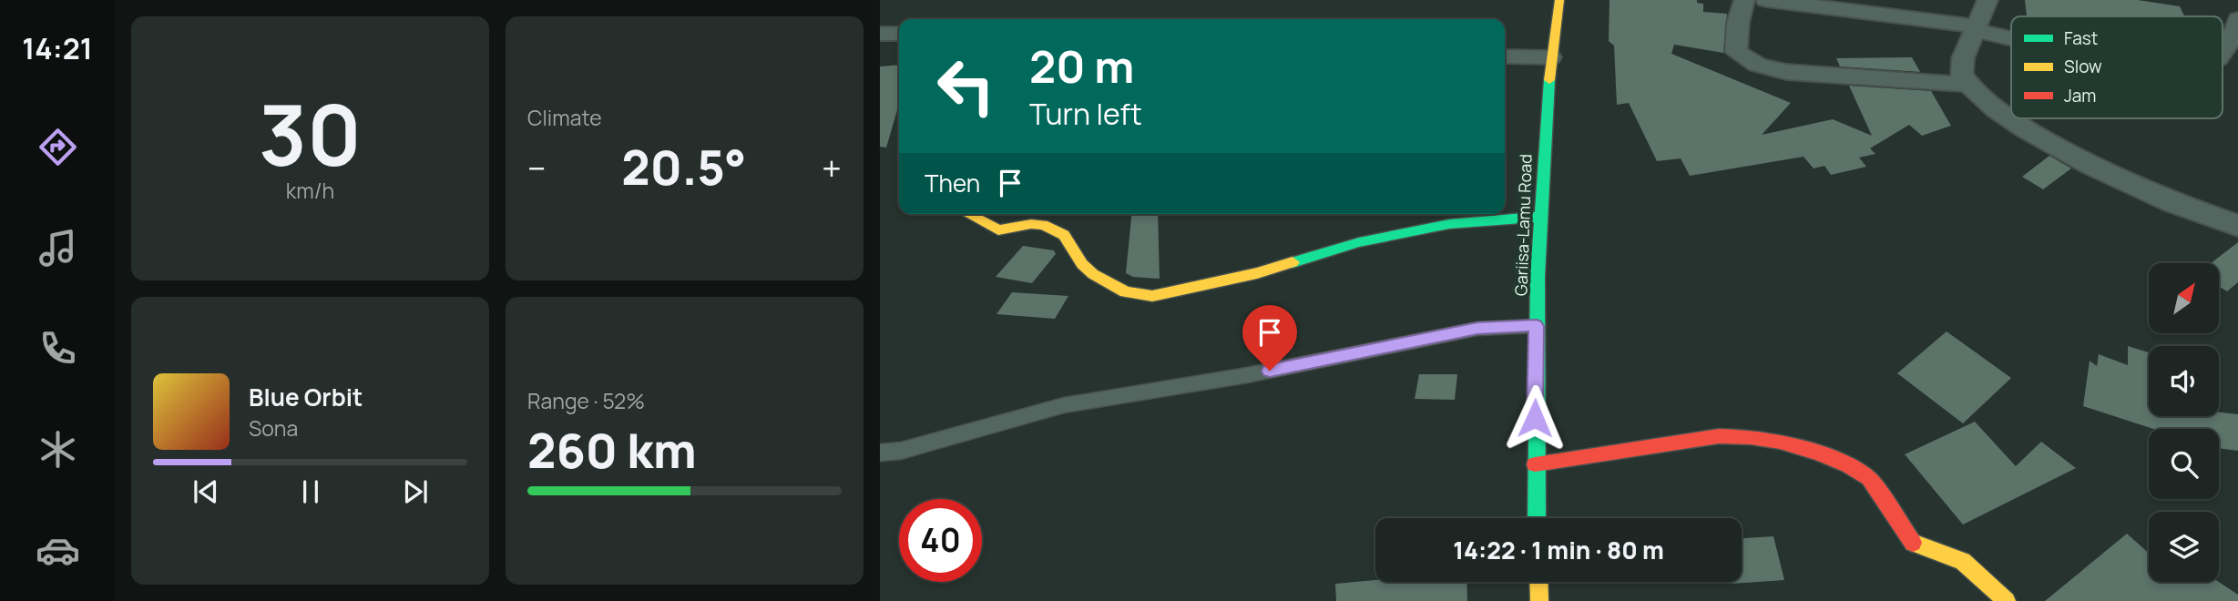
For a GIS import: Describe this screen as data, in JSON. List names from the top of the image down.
{
  "streets": {
    "street": ["Gariisa-Lamu Road"]
  },
  "legend": ["Fast", "Slow", "Jam"],
  "north": "top right",
  "page": {
    "tabs": "14:21",
    "tile": [
      ["30", "km/h"],
      "Climate",
      ["Range · 52%", "260 km"]
    ],
    "turn": ["20 m", "Turn left"],
    "heat": ["−", "20.5°", "+"],
    "then": "Then",
    "song": ["Blue Orbit", "Sona"],
    "limit": "40",
    "trip": "14:22 · 1 min · 80 m"
  }
}
